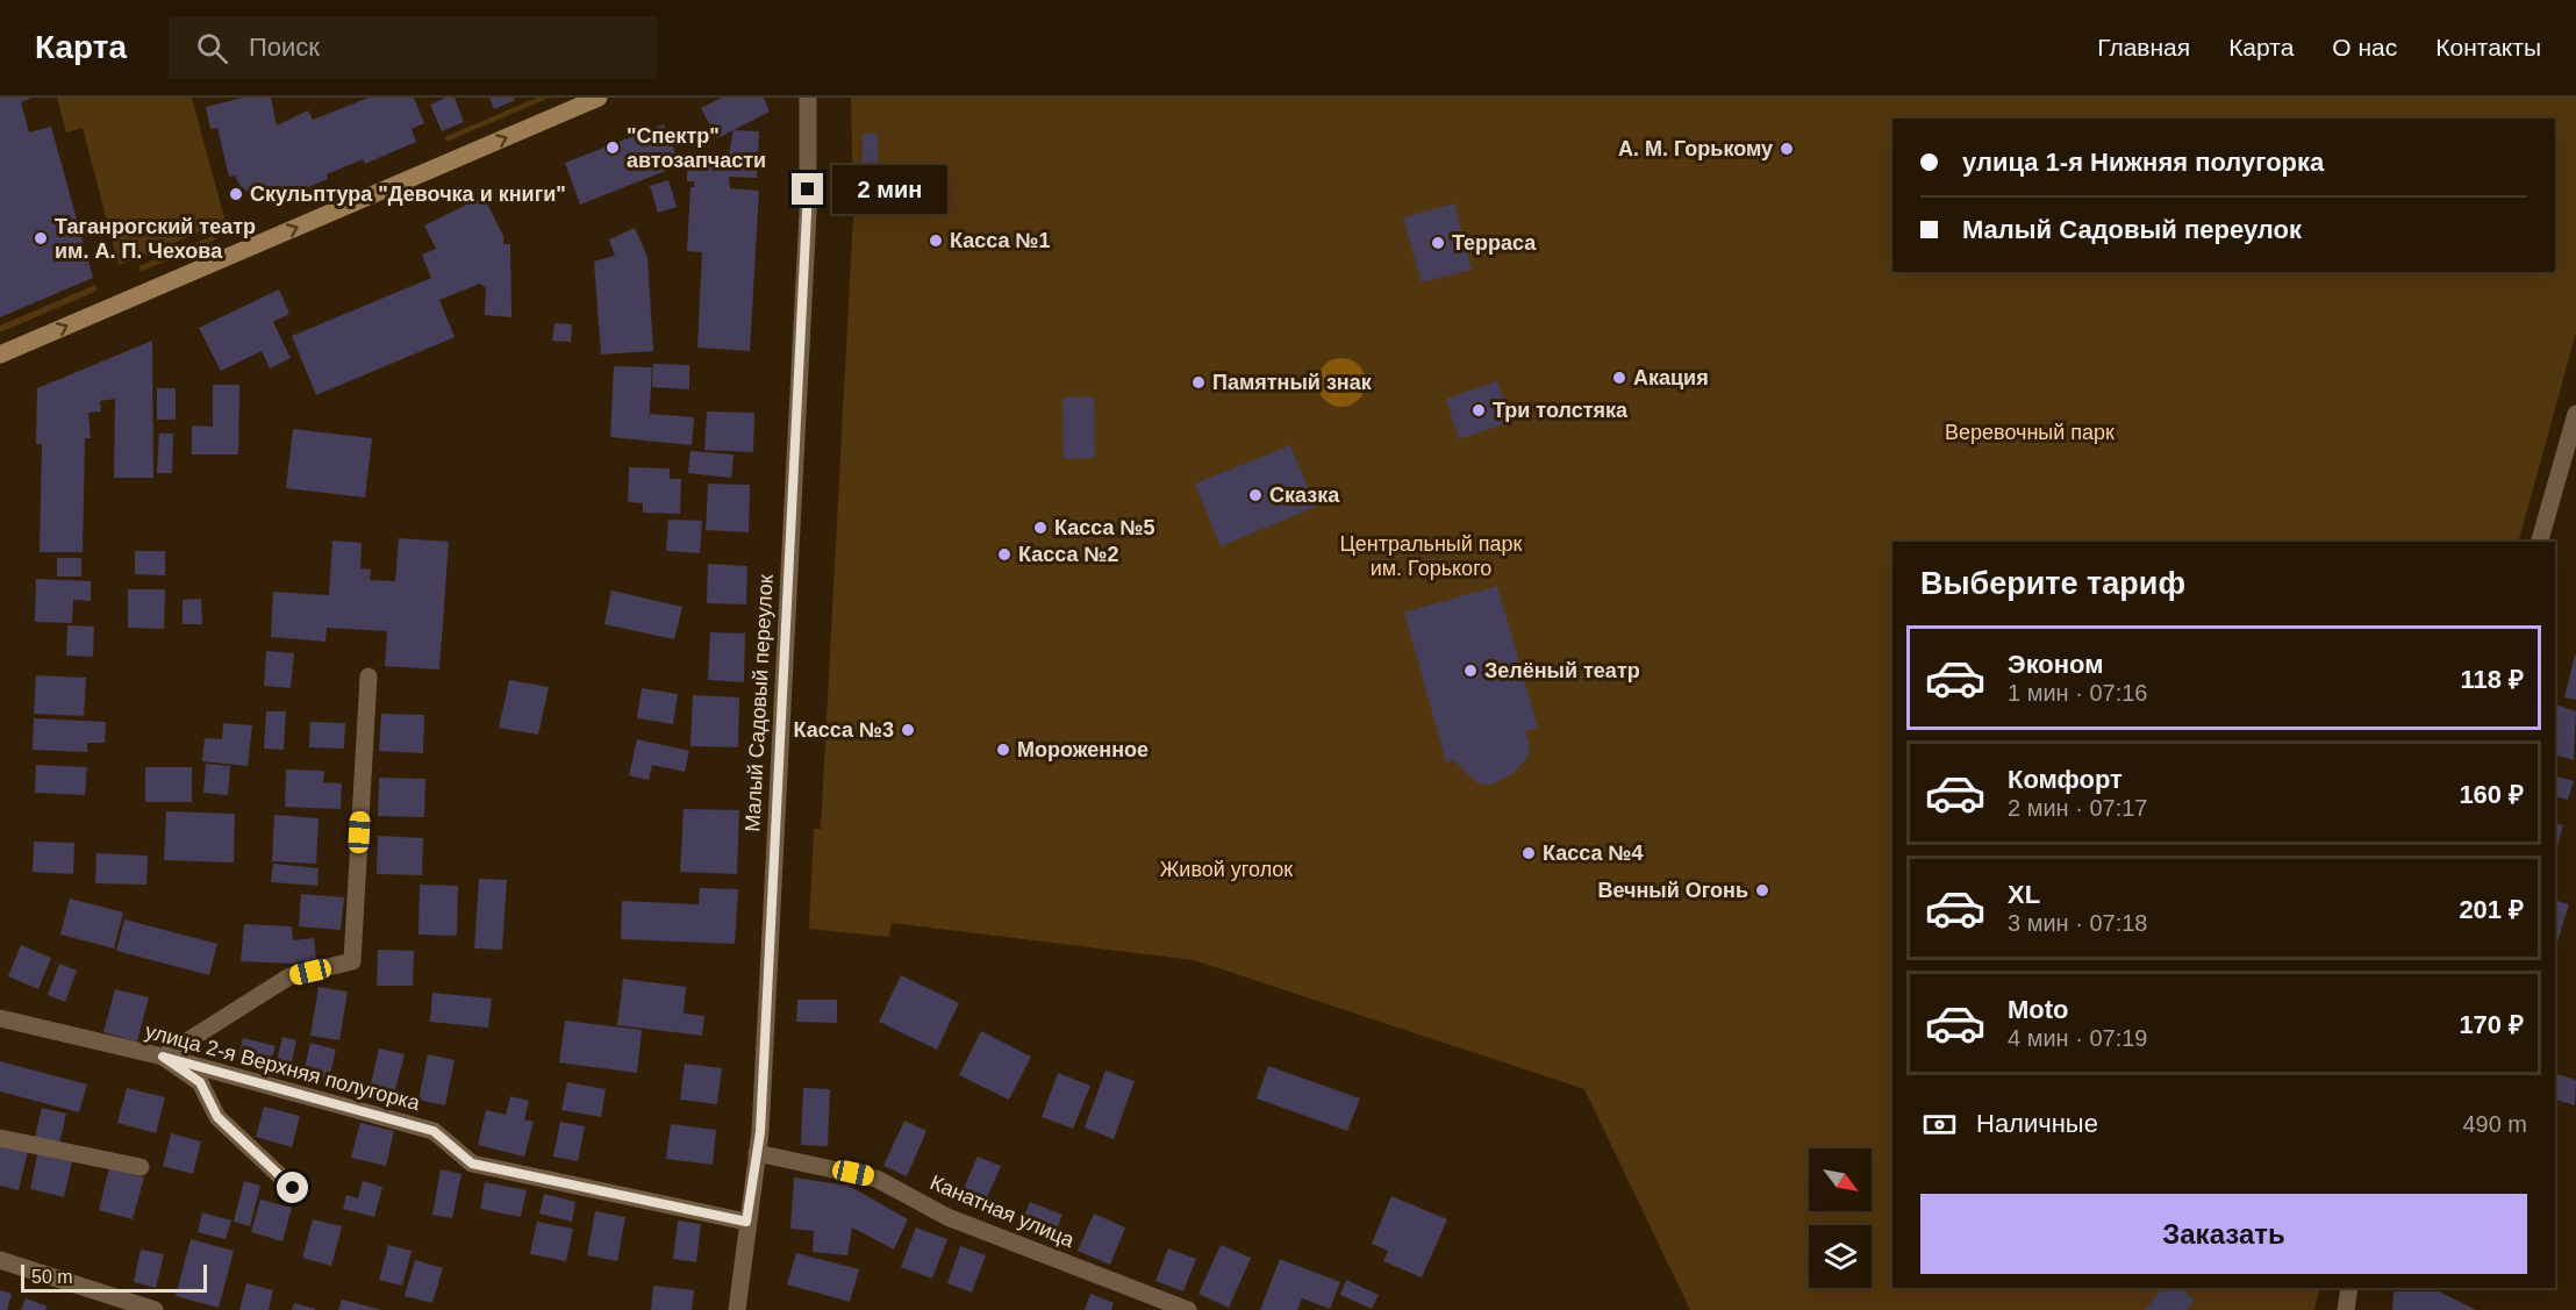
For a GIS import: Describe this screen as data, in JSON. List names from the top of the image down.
{
  "streets": {
    "street": ["Малый Садовый переулок", "улица 2-я Верхняя полугорка", "Канатная улица"]
  },
  "crossings": [
    ["Малый Садовый переулок", "улица 2-я Верхняя полугорка"],
    ["Малый Садовый переулок", "Канатная улица"]
  ],
  "parks": ["Веревочный парк", "Центральный парк им. Горького", "Живой уголок"],
  "places": [
    "\"Спектр\" автозапчасти",
    "А. М. Горькому",
    "Скульптура \"Девочка и книги\"",
    "Таганрогский театр им. А. П. Чехова",
    "Касса №1",
    "Терраса",
    "Акация",
    "Памятный знак",
    "Три толстяка",
    "Сказка",
    "Касса №5",
    "Касса №2",
    "Зелёный театр",
    "Касса №3",
    "Мороженное",
    "Касса №4",
    "Вечный Огонь"
  ],
  "scale_bar": "50 m",
  "north": "bottom right",
  "page": {
    "header": "Карта",
    "search": "Поиск",
    "nav": [
      "Главная",
      "Карта",
      "О нас",
      "Контакты"
    ],
    "banner": ["улица 1-я Нижняя полугорка", "Малый Садовый переулок"],
    "bubble": "2 мин",
    "heading": "Выберите тариф",
    "list": [
      {
        "name": "Эконом",
        "note": "1 мин · 07:16",
        "value": "118 ₽"
      },
      {
        "name": "Комфорт",
        "note": "2 мин · 07:17",
        "value": "160 ₽"
      },
      {
        "name": "XL",
        "note": "3 мин · 07:18",
        "value": "201 ₽"
      },
      {
        "name": "Moto",
        "note": "4 мин · 07:19",
        "value": "170 ₽"
      }
    ],
    "pay": ["Наличные", "490 m"],
    "buttons": "Заказать",
    "scale": "50 m"
  }
}
